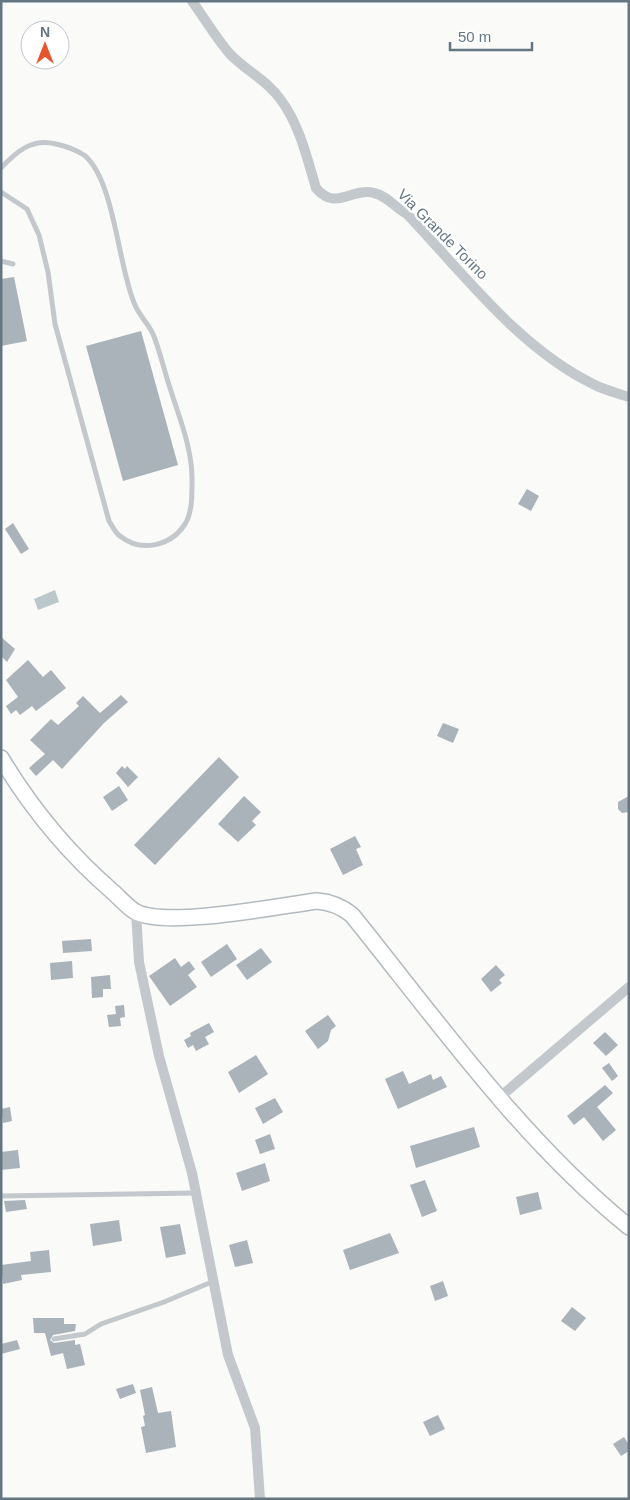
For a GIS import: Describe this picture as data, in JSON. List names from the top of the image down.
{
  "streets": {
    "street": ["Via Grande Torino"]
  },
  "scale_bar": "50 m",
  "north": "top"
}
